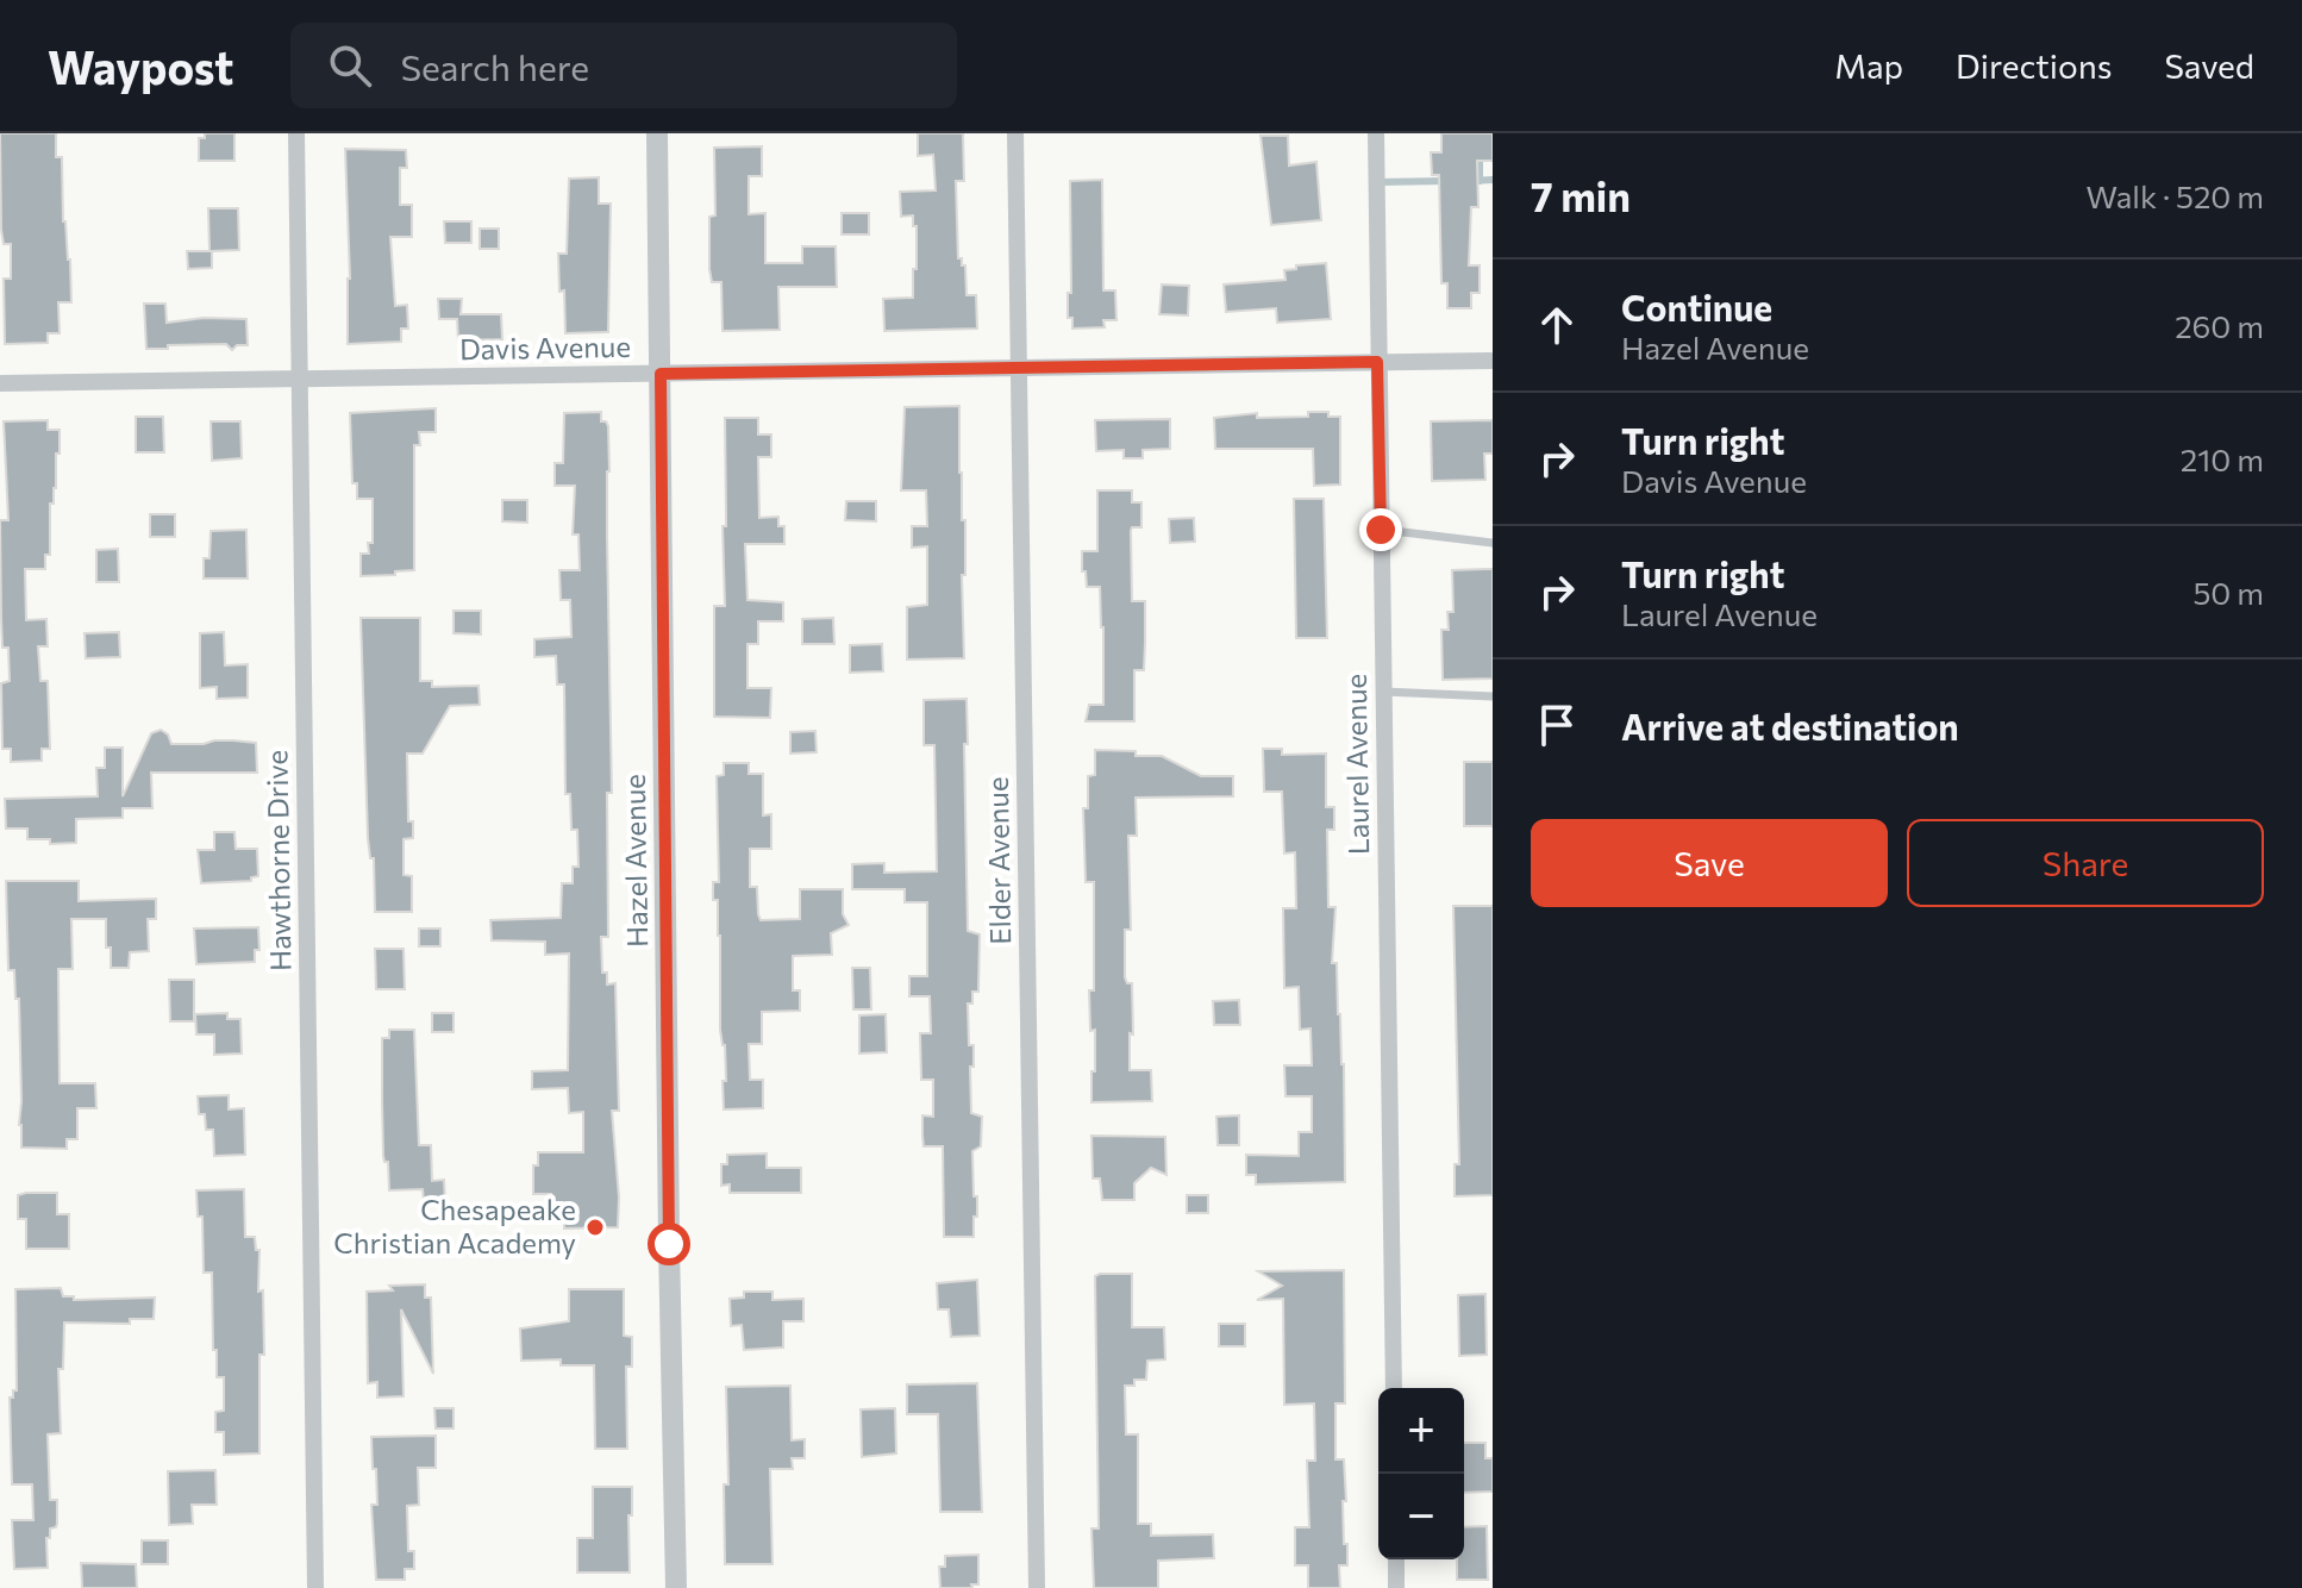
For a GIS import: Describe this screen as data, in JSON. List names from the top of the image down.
{
  "streets": {
    "street": [
      "Davis Avenue",
      "Laurel Avenue",
      "Hawthorne Drive",
      "Hazel Avenue",
      "Elder Avenue"
    ]
  },
  "crossings": [
    ["Davis Avenue", "Laurel Avenue"],
    ["Davis Avenue", "Hawthorne Drive"],
    ["Davis Avenue", "Hazel Avenue"],
    ["Davis Avenue", "Elder Avenue"]
  ],
  "places": ["Chesapeake Christian Academy"],
  "page": {
    "header": "Waypost",
    "search": "Search here",
    "nav": ["Map", "Directions", "Saved"],
    "heading": ["7 min", "Walk · 520 m"],
    "list": [
      ["Continue", "Hazel Avenue", "260 m"],
      ["Turn right", "Davis Avenue", "210 m"],
      ["Turn right", "Laurel Avenue", "50 m"],
      "Arrive at destination"
    ],
    "buttons": ["Save", "Share"],
    "map_buttons": ["+", "−"]
  }
}
